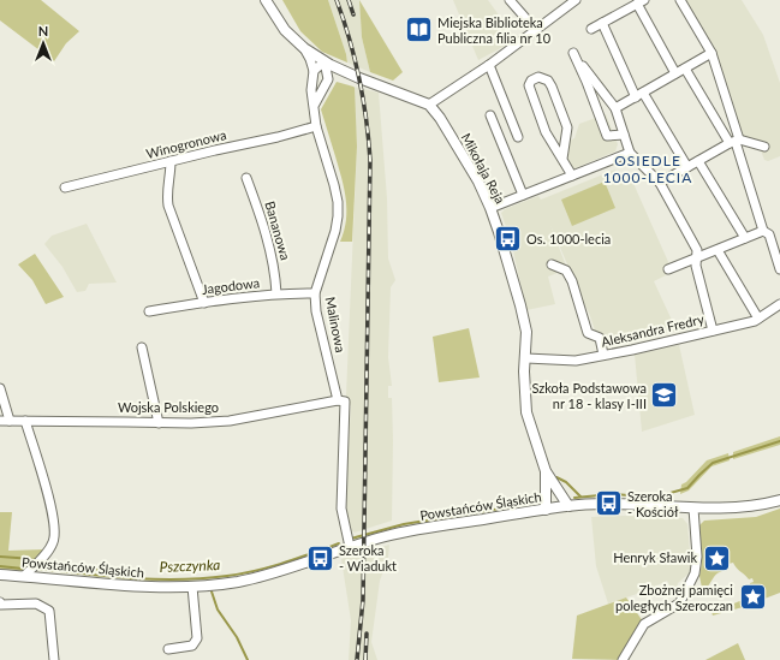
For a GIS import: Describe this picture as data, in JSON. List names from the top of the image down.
{
  "streets": {
    "street": [
      "Winogronowa",
      "Mikołaja Reja",
      "Bananowa",
      "Jagodowa",
      "Malinowa",
      "Aleksandra Fredry",
      "Wojska Polskiego",
      "Powstańców Śląskich"
    ]
  },
  "crossings": [
    ["Winogronowa", "Malinowa"],
    ["Mikołaja Reja", "Aleksandra Fredry"],
    ["Mikołaja Reja", "Powstańców Śląskich"],
    ["Bananowa", "Jagodowa"],
    ["Jagodowa", "Malinowa"],
    ["Malinowa", "Wojska Polskiego"],
    ["Malinowa", "Powstańców Śląskich"]
  ],
  "districts": ["OSIEDLE 1000-LECIA"],
  "water": ["Pszczynka"],
  "places": {
    "library": ["Miejska Biblioteka Publiczna filia nr 10"],
    "bus stop": ["Os. 1000-lecia", "Szeroka - Kościół", "Szeroka - Wiadukt"],
    "school or university": ["Szkoła Podstawowa nr 18 - klasy I-III"],
    "place": ["Henryk Sławik", "Zbożnej pamięci poległych Szeroczan"]
  },
  "north": "top"
}
